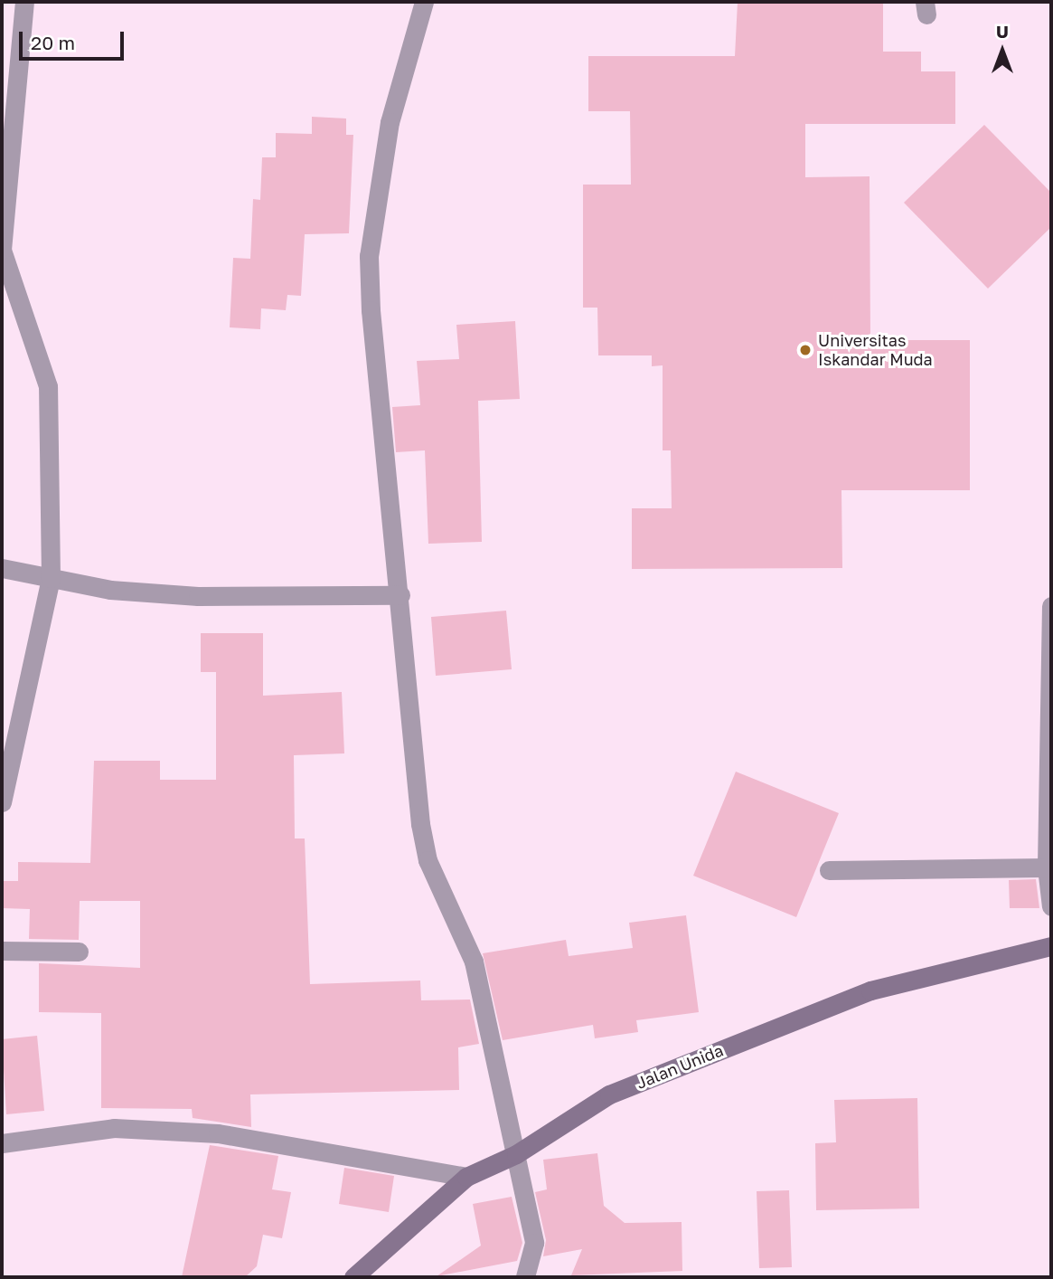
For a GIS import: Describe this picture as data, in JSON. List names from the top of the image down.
{
  "streets": {
    "street": ["Jalan Unida"]
  },
  "places": ["Universitas Iskandar Muda"],
  "scale_bar": "20 m",
  "north": "top"
}
